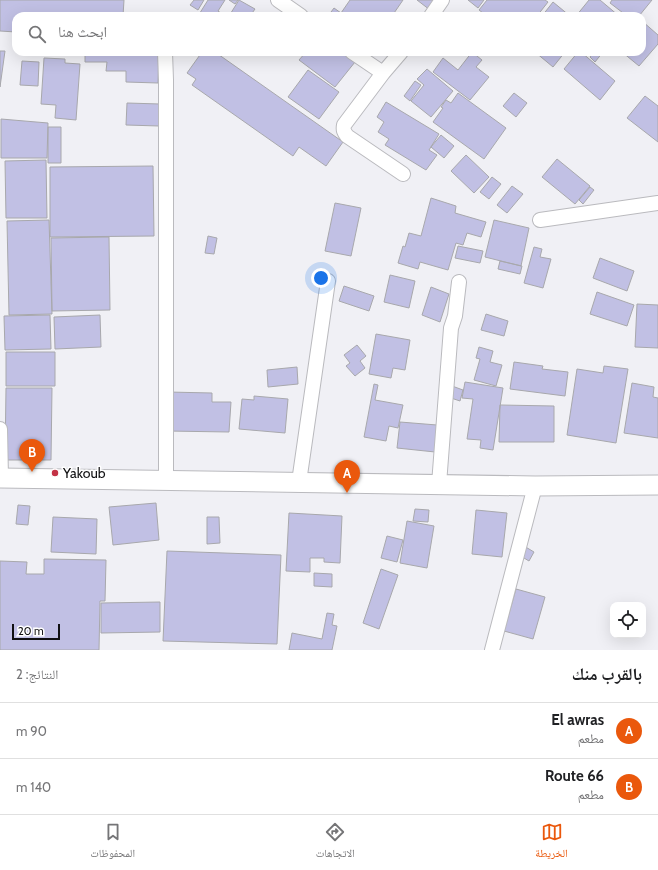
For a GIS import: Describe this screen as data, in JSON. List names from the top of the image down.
{
  "places": ["Yakoub"],
  "scale_bar": "20 m",
  "page": {
    "search": "ابحث هنا",
    "pins": ["B", "A"],
    "scale": "20 m",
    "heading": ["بالقرب منك", "النتائج: 2"],
    "list": [
      {
        "mark": "A",
        "name": "El awras",
        "note": "مطعم",
        "value": "90 m"
      },
      {
        "mark": "B",
        "name": "Route 66",
        "note": "مطعم",
        "value": "140 m"
      }
    ],
    "nav": ["الخريطة", "الاتجاهات", "المحفوظات"]
  }
}
